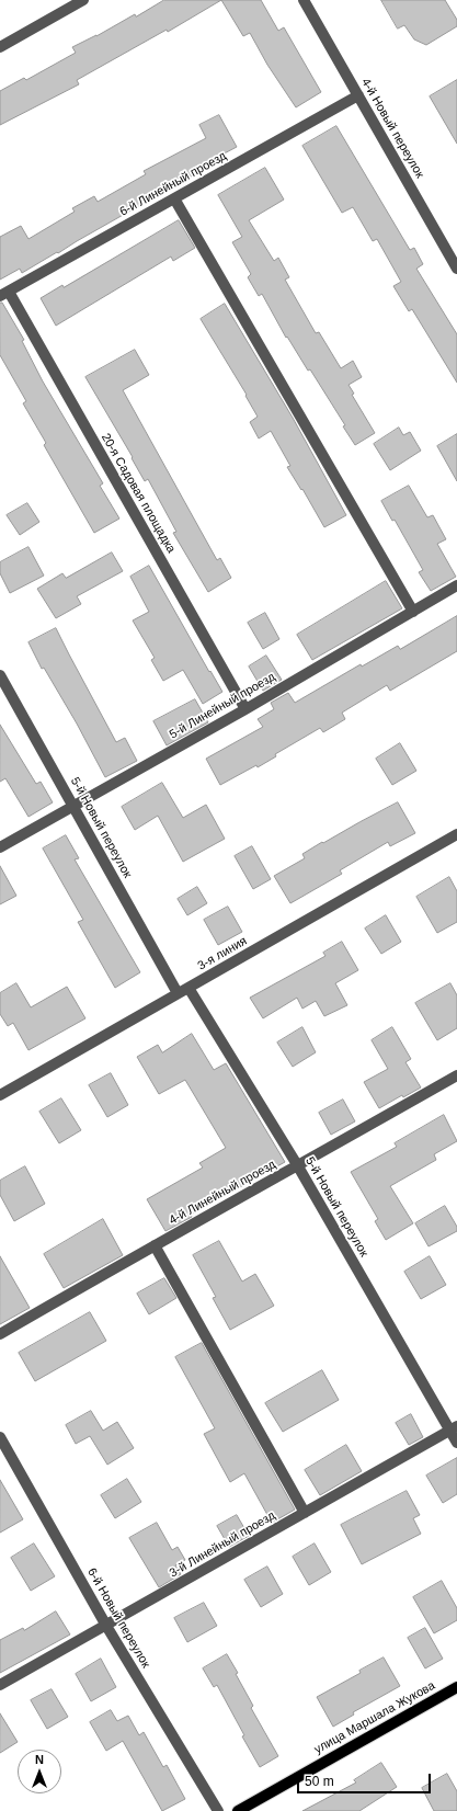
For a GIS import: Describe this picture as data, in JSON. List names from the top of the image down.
{
  "streets": {
    "main road": ["улица Маршала Жукова"],
    "street": [
      "4-й Новый переулок",
      "6-й Линейный проезд",
      "20-я Садовая площадка",
      "5-й Линейный проезд",
      "5-й Новый переулок",
      "3-я линия",
      "4-й Линейный проезд",
      "3-й Линейный проезд",
      "6-й Новый переулок"
    ]
  },
  "crossings": [
    ["4-й Новый переулок", "6-й Линейный проезд"],
    ["6-й Линейный проезд", "20-я Садовая площадка"],
    ["20-я Садовая площадка", "5-й Линейный проезд"],
    ["5-й Линейный проезд", "5-й Новый переулок"],
    ["5-й Новый переулок", "3-я линия"],
    ["5-й Новый переулок", "4-й Линейный проезд"],
    ["5-й Новый переулок", "3-й Линейный проезд"],
    ["3-й Линейный проезд", "6-й Новый переулок"]
  ],
  "scale_bar": "50 m",
  "north": "top"
}
